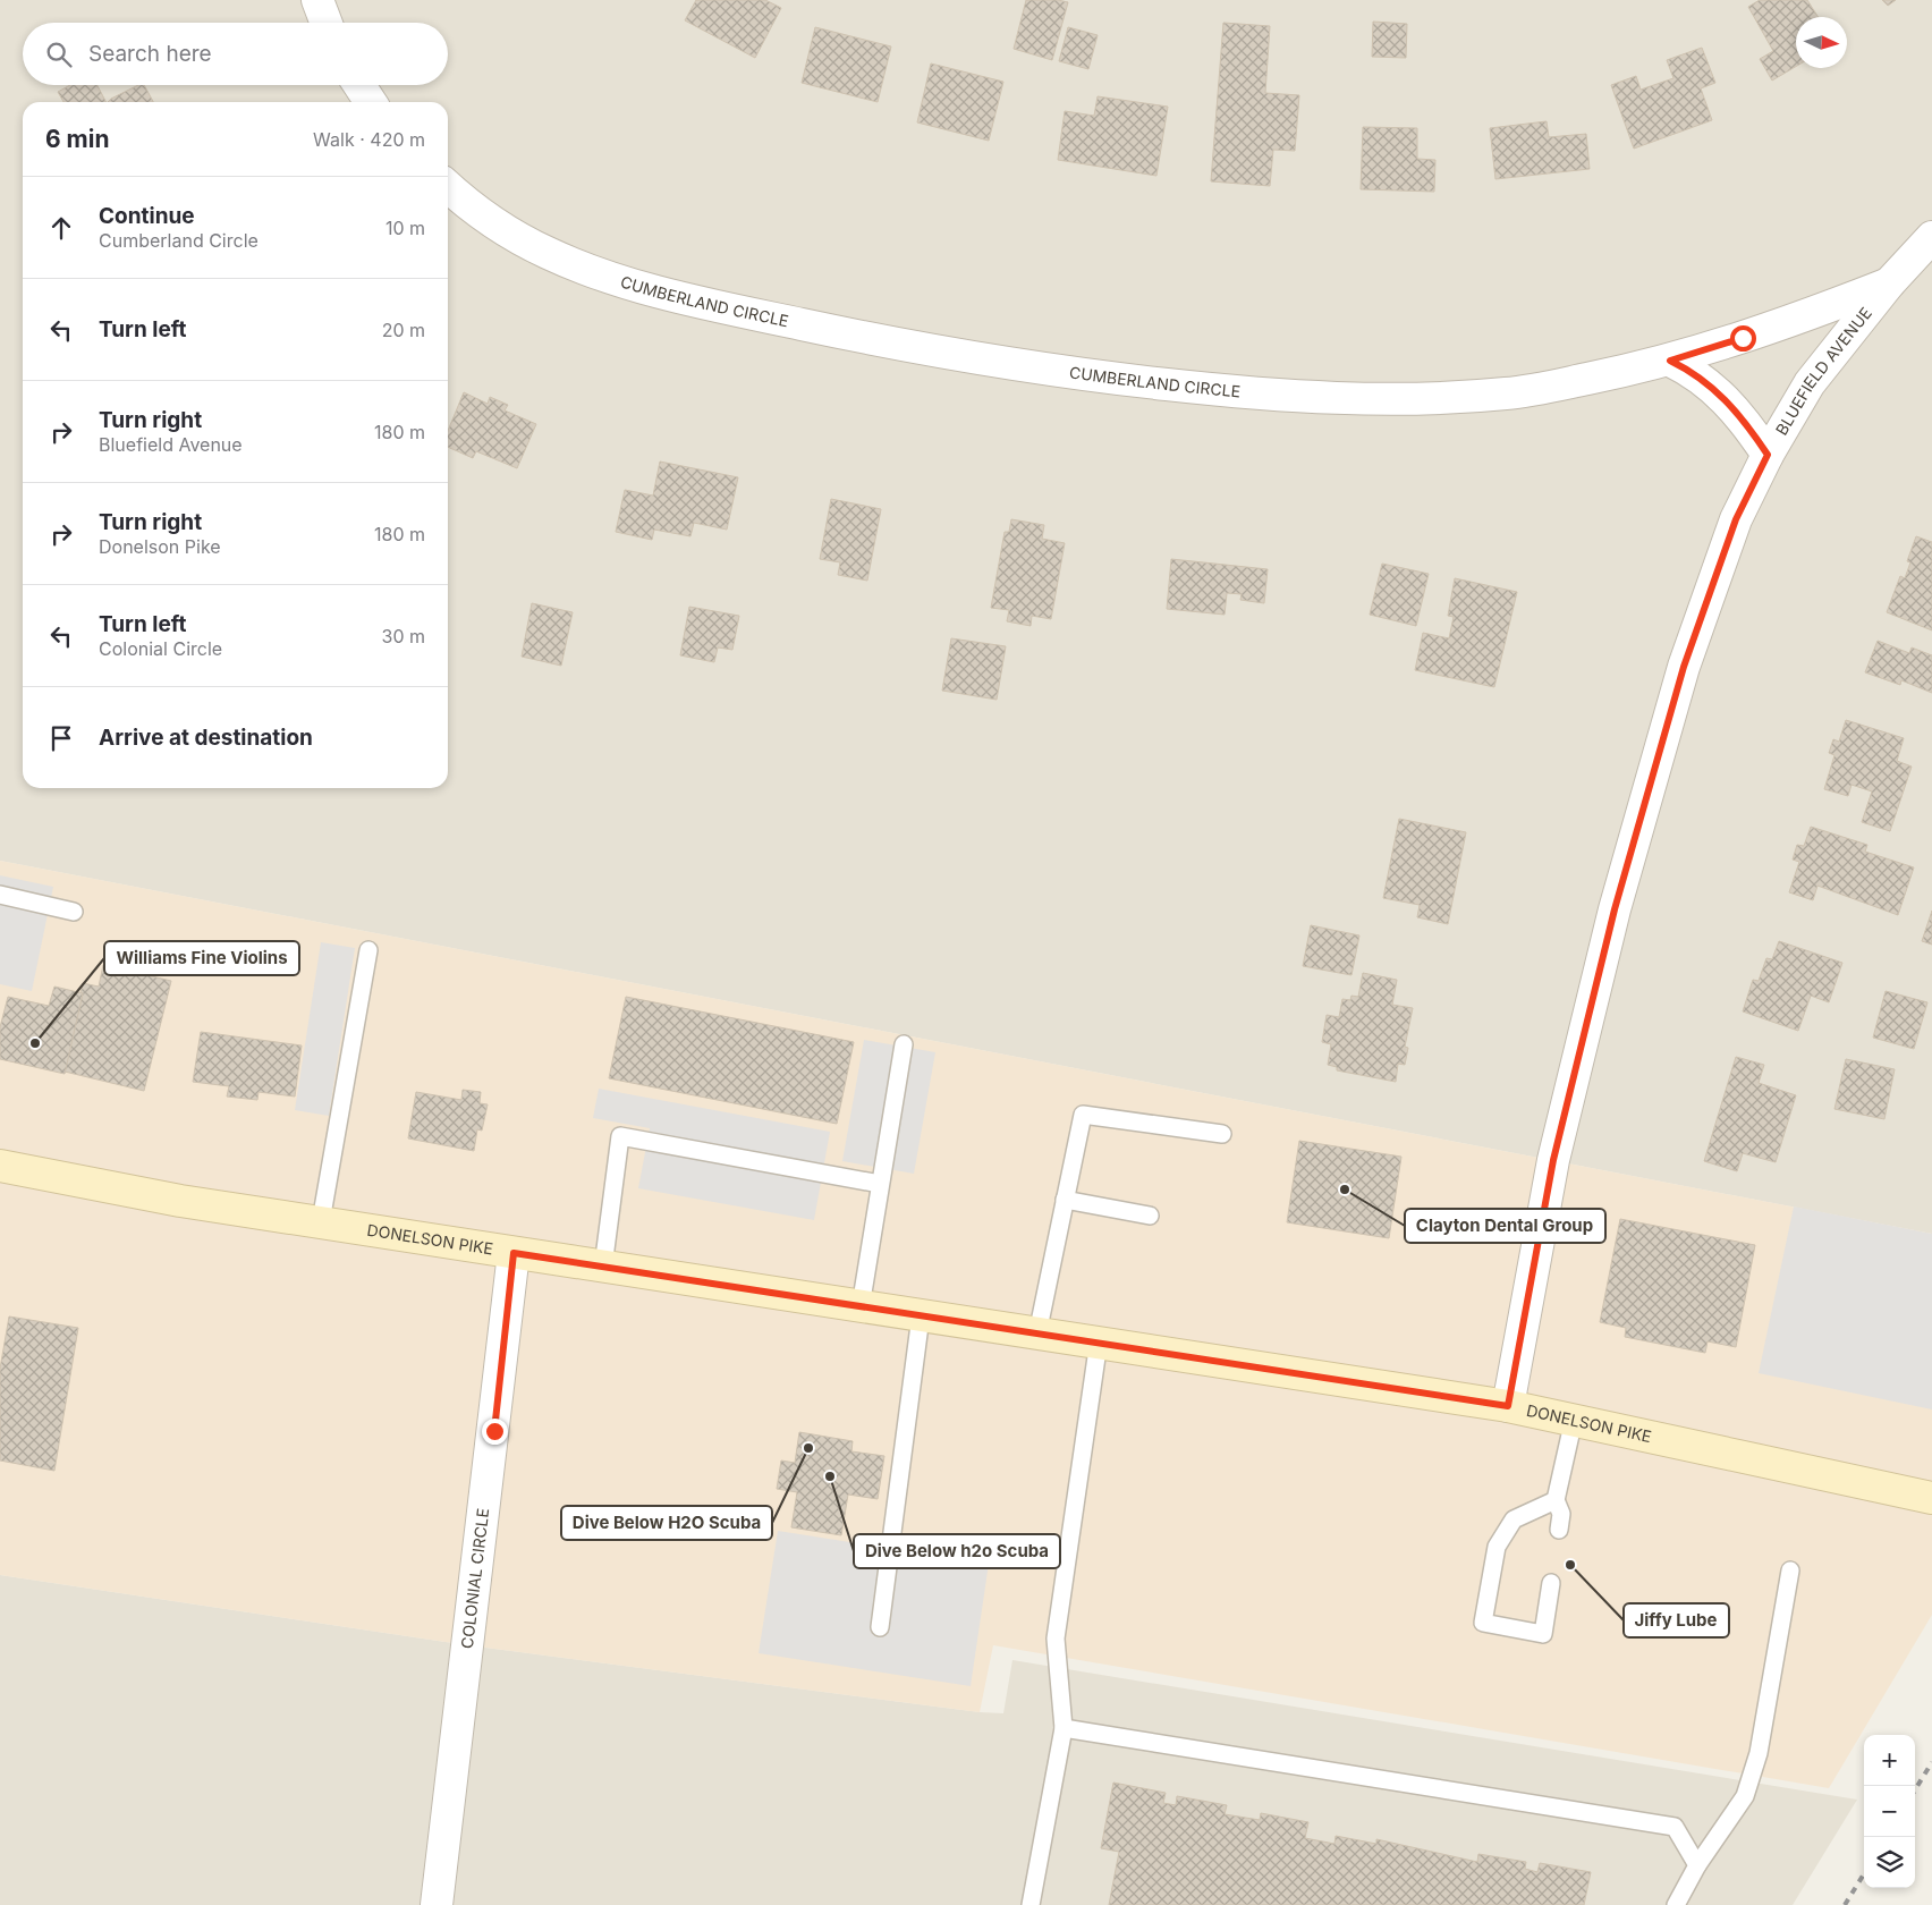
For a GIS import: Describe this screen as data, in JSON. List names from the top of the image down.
{
  "streets": {
    "main road": ["DONELSON PIKE"],
    "street": ["CUMBERLAND CIRCLE", "BLUEFIELD AVENUE", "COLONIAL CIRCLE"]
  },
  "crossings": [
    ["CUMBERLAND CIRCLE", "BLUEFIELD AVENUE"],
    ["BLUEFIELD AVENUE", "DONELSON PIKE"],
    ["DONELSON PIKE", "COLONIAL CIRCLE"]
  ],
  "places": [
    "Williams Fine Violins",
    "Clayton Dental Group",
    "Dive Below H2O Scuba",
    "Dive Below h2o Scuba",
    "Jiffy Lube"
  ],
  "north": "right",
  "page": {
    "search": "Search here",
    "heading": ["6 min", "Walk · 420 m"],
    "list": [
      ["Continue", "Cumberland Circle", "10 m"],
      ["Turn left", "20 m"],
      ["Turn right", "Bluefield Avenue", "180 m"],
      ["Turn right", "Donelson Pike", "180 m"],
      ["Turn left", "Colonial Circle", "30 m"],
      "Arrive at destination"
    ],
    "map_buttons": ["+", "−"]
  }
}
